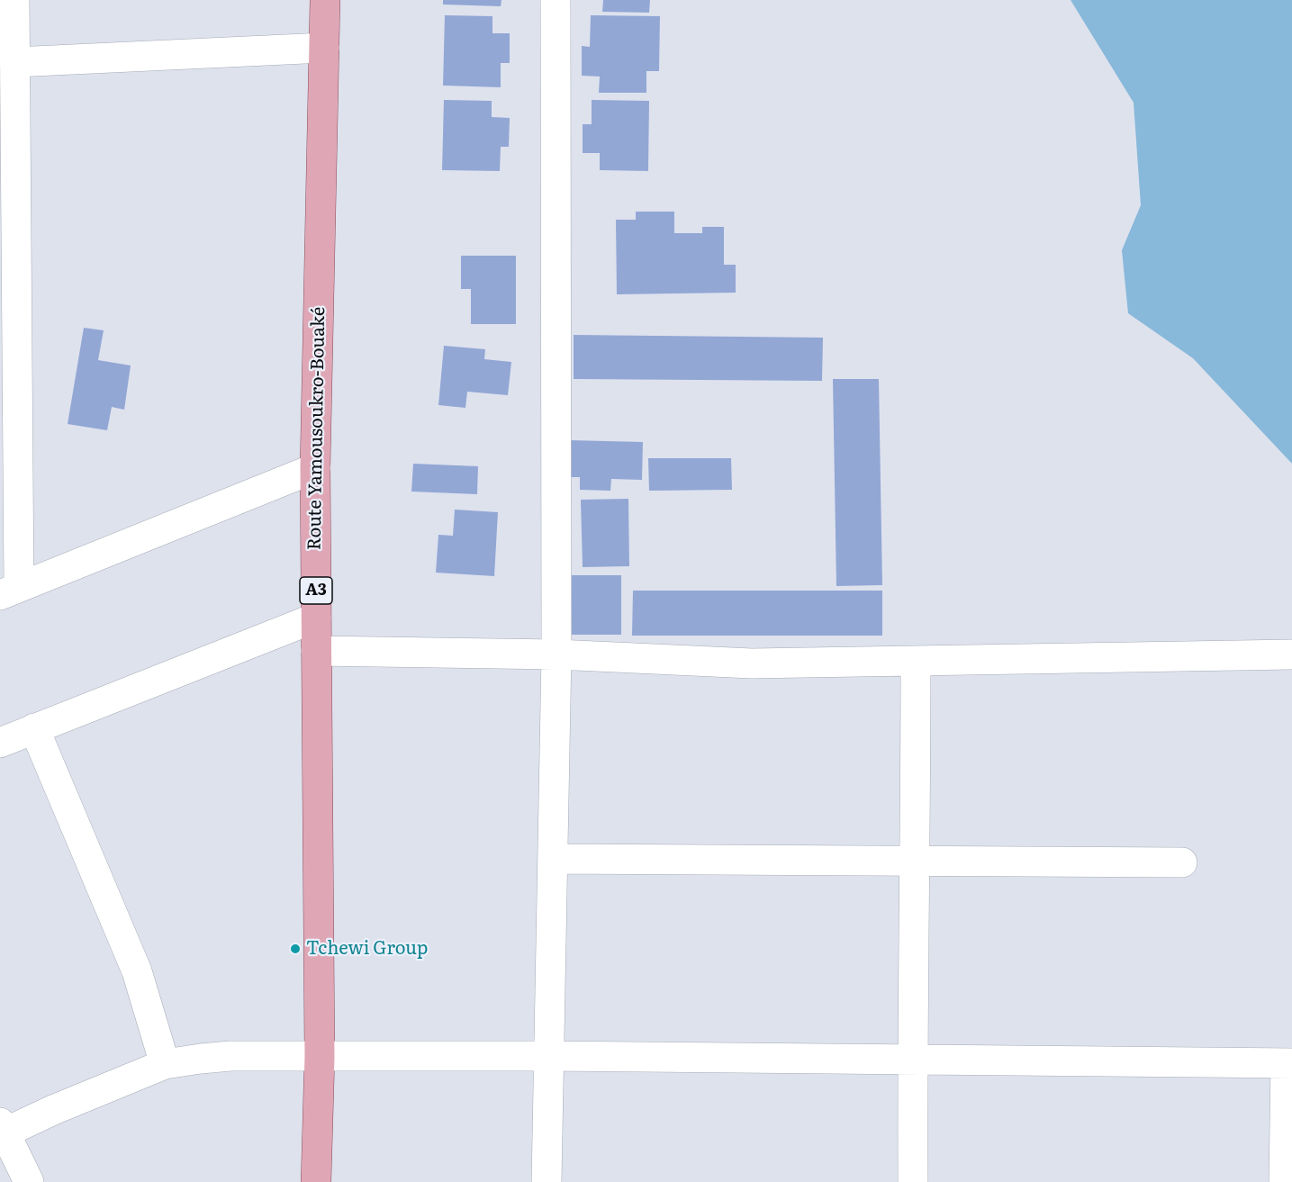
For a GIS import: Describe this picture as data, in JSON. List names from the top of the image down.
{
  "streets": {
    "main road": ["Route Yamousoukro-Bouaké", "A3"]
  },
  "places": ["Tchewi Group"]
}
